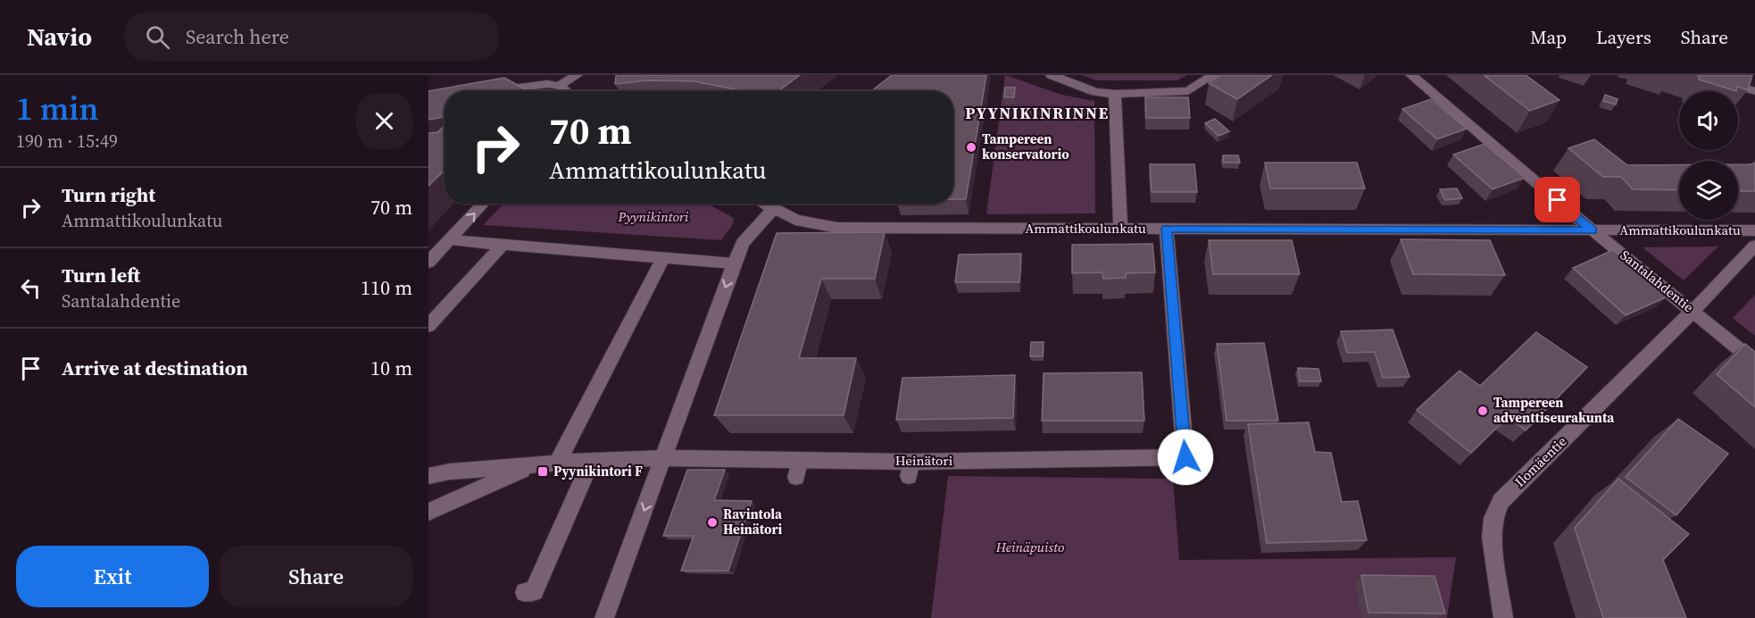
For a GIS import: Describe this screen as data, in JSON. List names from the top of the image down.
{
  "streets": {
    "street": [
      "Ammattikoulunkatu",
      "Santalahdentie",
      "Heinätori",
      "Ilomäentie"
    ]
  },
  "crossings": [
    ["Ammattikoulunkatu", "Santalahdentie"],
    ["Ammattikoulunkatu", "Heinätori"],
    ["Santalahdentie", "Ilomäentie"]
  ],
  "districts": ["PYYNIKINRINNE"],
  "parks": ["Pyynikintori", "Heinäpuisto"],
  "places": {
    "other": ["Tampereen konservatorio", "Tampereen adventtiseurakunta", "Ravintola Heinätori"],
    "transit": ["Pyynikintori F"]
  },
  "page": {
    "header": "Navio",
    "search": "Search here",
    "nav": ["Map", "Layers", "Share"],
    "heading": ["1 min", "190 m · 15:49"],
    "turn": ["70 m", "Ammattikoulunkatu"],
    "list": [
      {
        "name": "Turn right",
        "note": "Ammattikoulunkatu",
        "value": "70 m"
      },
      {
        "name": "Turn left",
        "note": "Santalahdentie",
        "value": "110 m"
      },
      {
        "name": "Arrive at destination",
        "value": "10 m"
      }
    ],
    "buttons": ["Exit", "Share"]
  }
}
